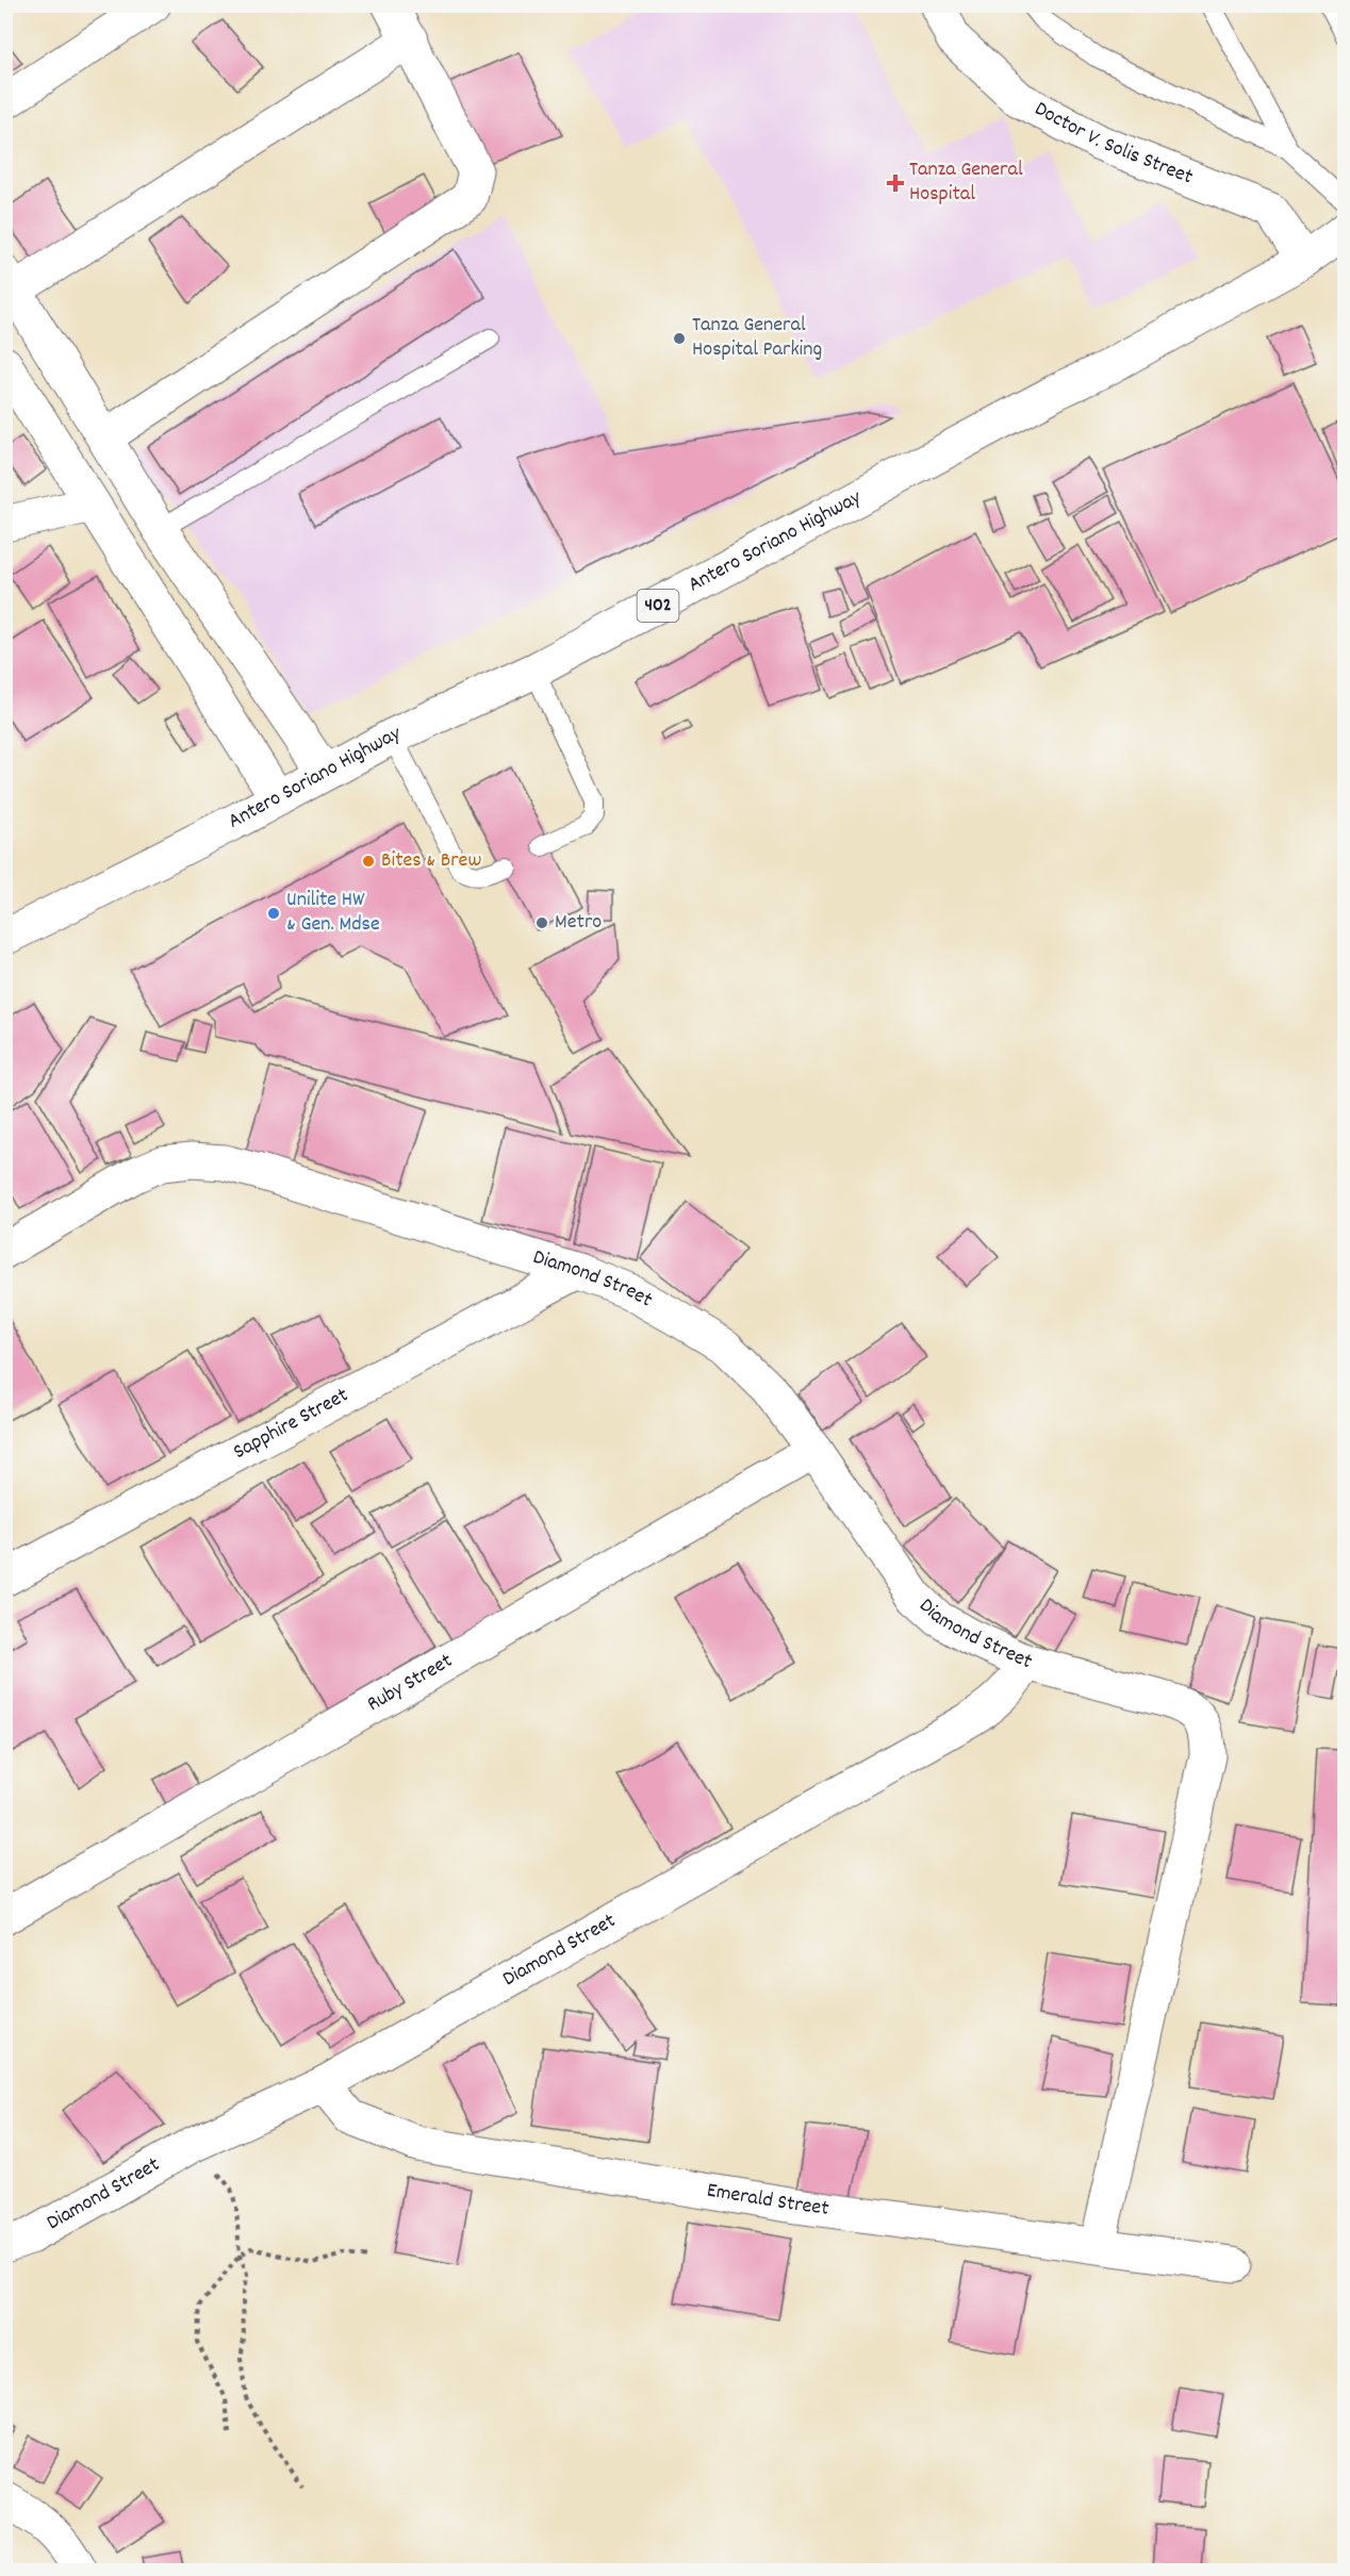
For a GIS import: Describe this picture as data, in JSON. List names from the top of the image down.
{
  "streets": {
    "street": [
      "Doctor V. Solis Street",
      "Antero Soriano Highway",
      "402",
      "Diamond Street",
      "Sapphire Street",
      "Ruby Street",
      "Emerald Street"
    ]
  },
  "crossings": [
    ["Doctor V. Solis Street", "Antero Soriano Highway"],
    ["Diamond Street", "Sapphire Street"],
    ["Diamond Street", "Ruby Street"],
    ["Diamond Street", "Emerald Street"]
  ],
  "places": {
    "health": ["Tanza General Hospital"],
    "other": [
      "Tanza General Hospital Parking",
      "Bites & Brew",
      "Unilite HW & Gen. Mdse",
      "Metro"
    ]
  }
}
